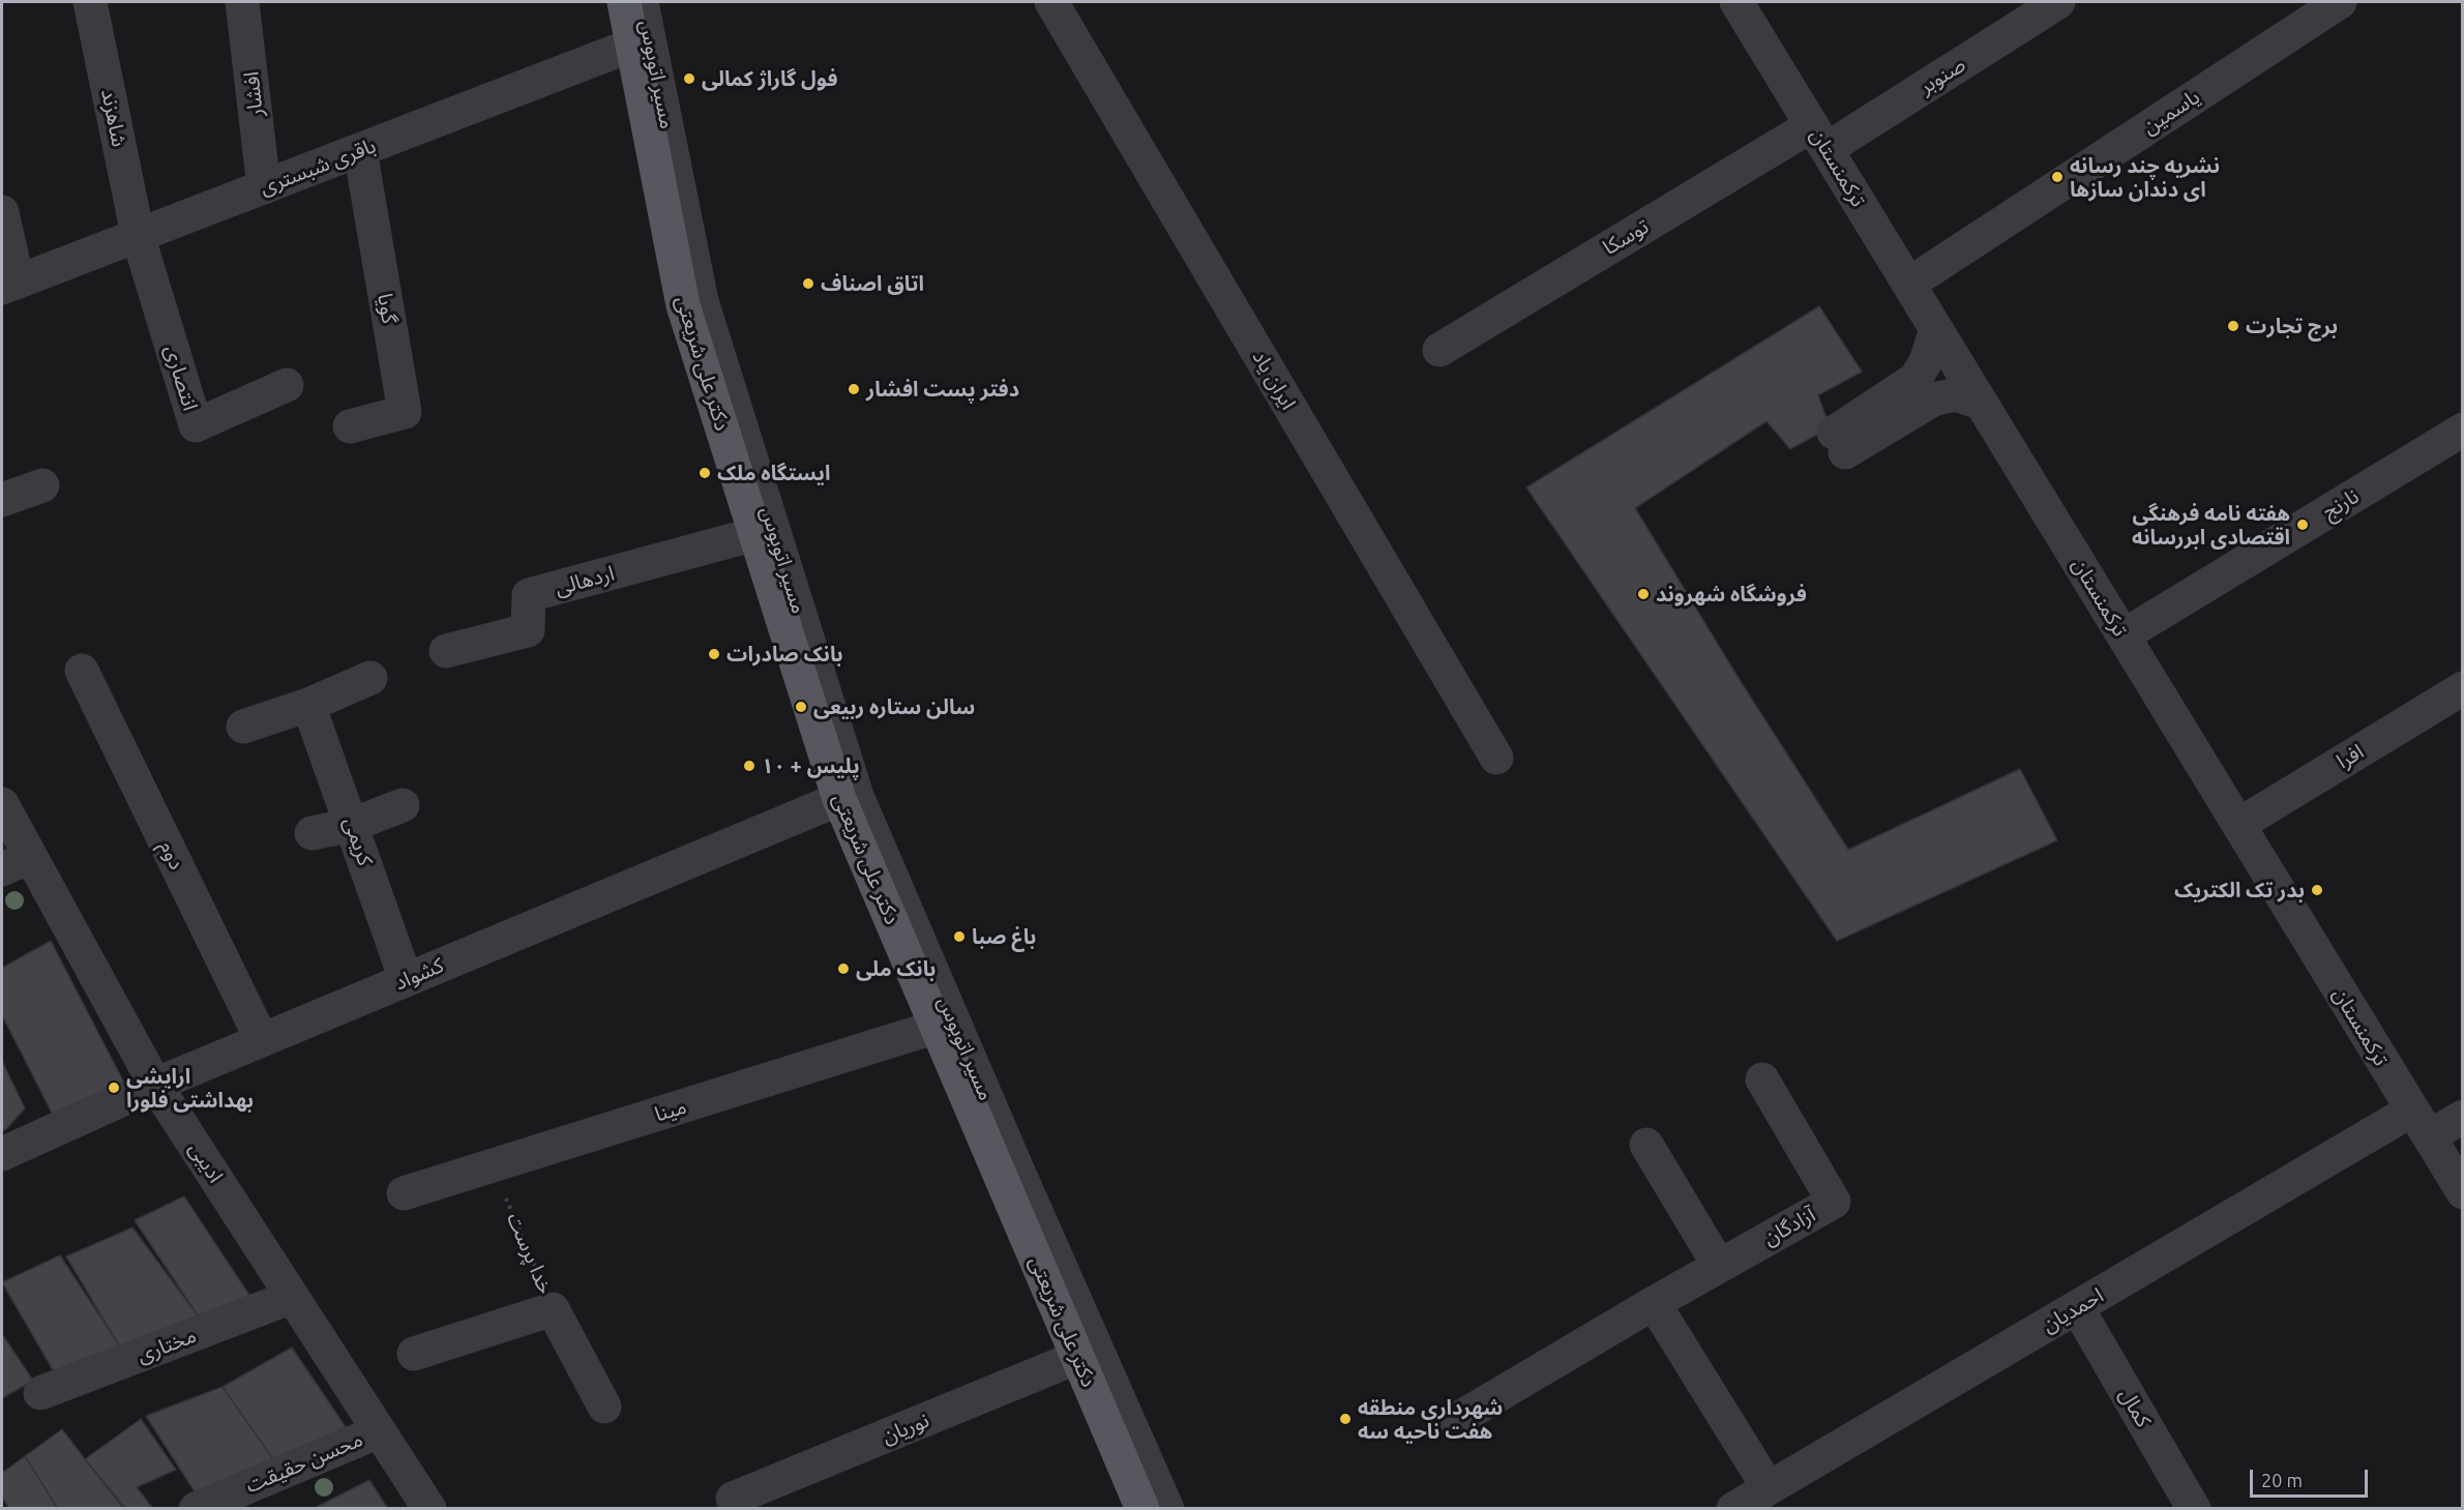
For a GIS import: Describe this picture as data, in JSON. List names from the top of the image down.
{
  "streets": {
    "main road": ["دکتر علی شریعتی"],
    "street": [
      "مسیر اتوبوس",
      "صنوبر",
      "افشار",
      "یاسمین",
      "شاهزند",
      "باقری شبستری",
      "ترکمنستان",
      "توسکا",
      "گویا",
      "انتصاری",
      "ایران یاد",
      "نارنج",
      "اردهالی",
      "افرا",
      "کریمی",
      "دوم",
      "کشواد",
      "مینا",
      "ادیبی",
      "آزادگان",
      "خدا پرست",
      "احمدیان",
      "مختاری",
      "کمال",
      "نوریان",
      "محسن حقیقت"
    ]
  },
  "crossings": [
    ["صنوبر", "ترکمنستان"],
    ["صنوبر", "توسکا"],
    ["افشار", "باقری شبستری"],
    ["یاسمین", "ترکمنستان"],
    ["شاهزند", "باقری شبستری"],
    ["شاهزند", "انتصاری"],
    ["باقری شبستری", "گویا"],
    ["باقری شبستری", "دکتر علی شریعتی"],
    ["باقری شبستری", "انتصاری"],
    ["ترکمنستان", "توسکا"],
    ["ترکمنستان", "نارنج"],
    ["ترکمنستان", "افرا"],
    ["ترکمنستان", "احمدیان"],
    ["دکتر علی شریعتی", "اردهالی"],
    ["دکتر علی شریعتی", "کشواد"],
    ["دکتر علی شریعتی", "مینا"],
    ["دکتر علی شریعتی", "نوریان"],
    ["کریمی", "کشواد"],
    ["دوم", "کشواد"],
    ["کشواد", "ادیبی"],
    ["مینا", "خدا پرست"],
    ["ادیبی", "مختاری"],
    ["ادیبی", "محسن حقیقت"],
    ["احمدیان", "کمال"]
  ],
  "places": [
    "فول گاراژ کمالی",
    "نشریه چند رسانه ای دندان سازها",
    "اتاق اصناف",
    "برج تجارت",
    "دفتر پست افشار",
    "ایستگاه ملک",
    "هفته نامه فرهنگی اقتصادی ابررسانه",
    "فروشگاه شهروند",
    "بانک صادرات",
    "سالن ستاره ربیعی",
    "پلیس + ۱۰",
    "بدر تک الکتریک",
    "باغ صبا",
    "بانک ملی",
    "ارایشی بهداشتی فلورا",
    "شهرداری منطقه هفت ناحیه سه"
  ],
  "scale_bar": "20 m"
}
